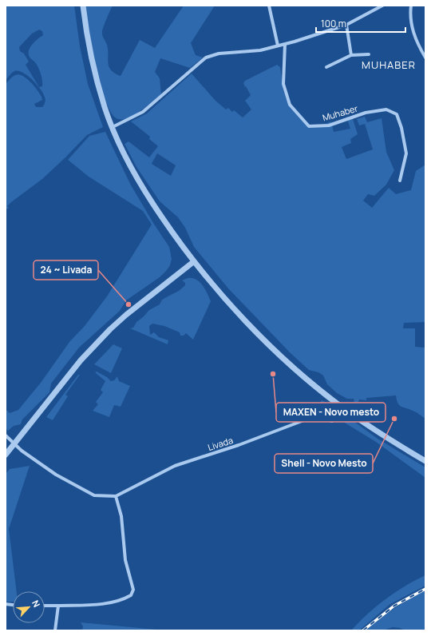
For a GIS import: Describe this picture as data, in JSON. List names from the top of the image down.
{
  "streets": {
    "street": ["Muhaber", "Livada"]
  },
  "districts": ["MUHABER"],
  "places": ["24 ~ Livada", "MAXEN - Novo mesto", "Shell - Novo Mesto"],
  "scale_bar": "100 m",
  "north": "top right"
}
